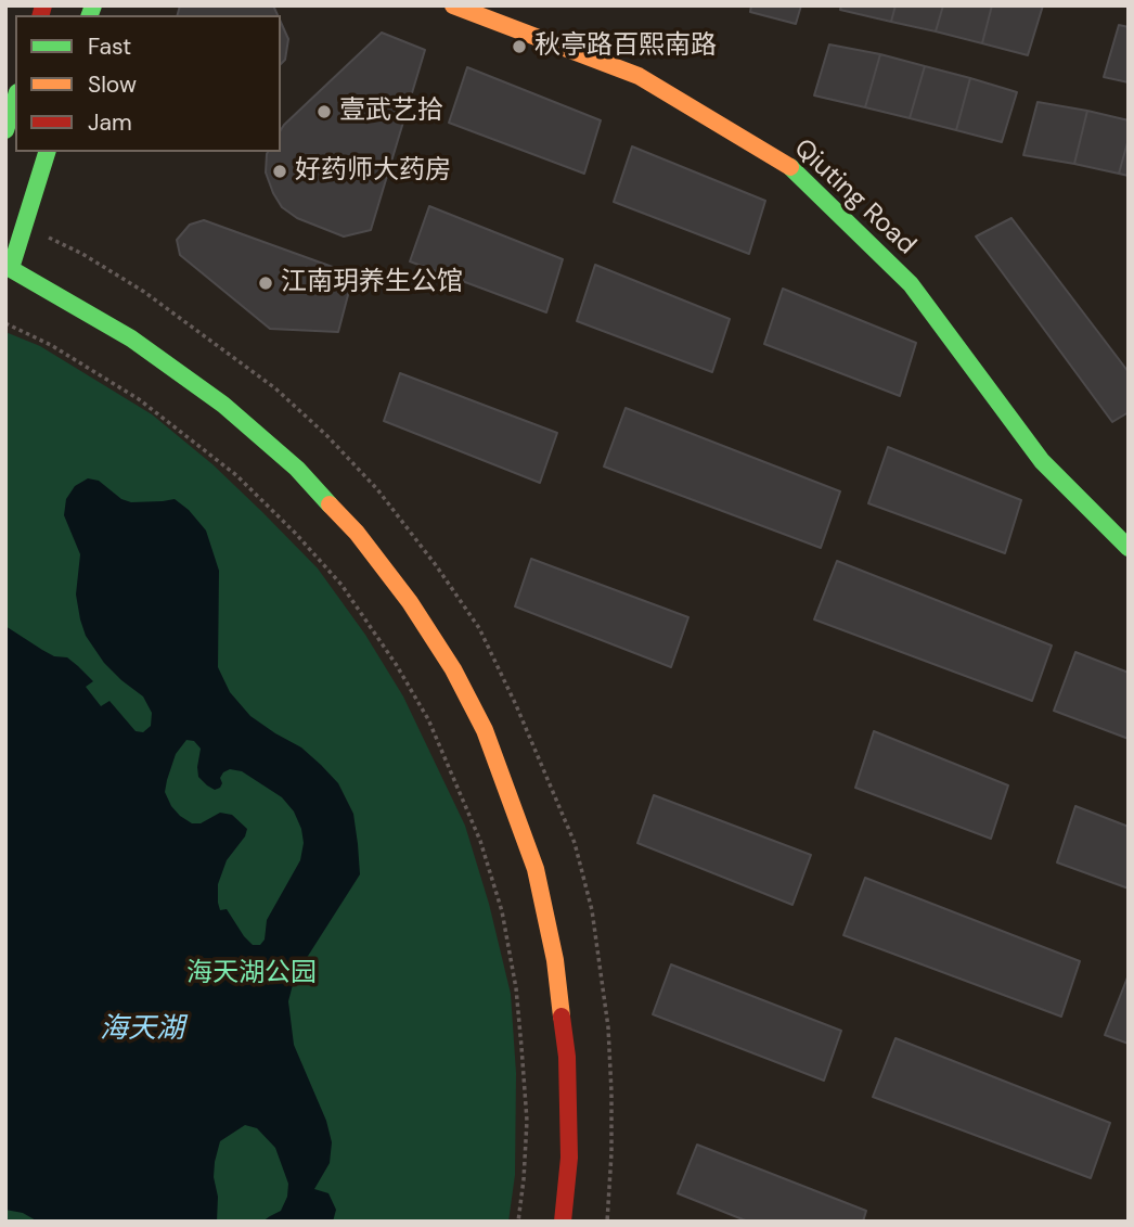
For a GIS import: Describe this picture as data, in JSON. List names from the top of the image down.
{
  "streets": {
    "street": ["Qiuting Road"]
  },
  "water": ["海天湖"],
  "parks": ["海天湖公园"],
  "places": [
    "秋亭路百熙南路",
    "壹武艺拾",
    "好药师大药房",
    "江南玥养生公馆"
  ],
  "legend": ["Fast", "Slow", "Jam"]
}
